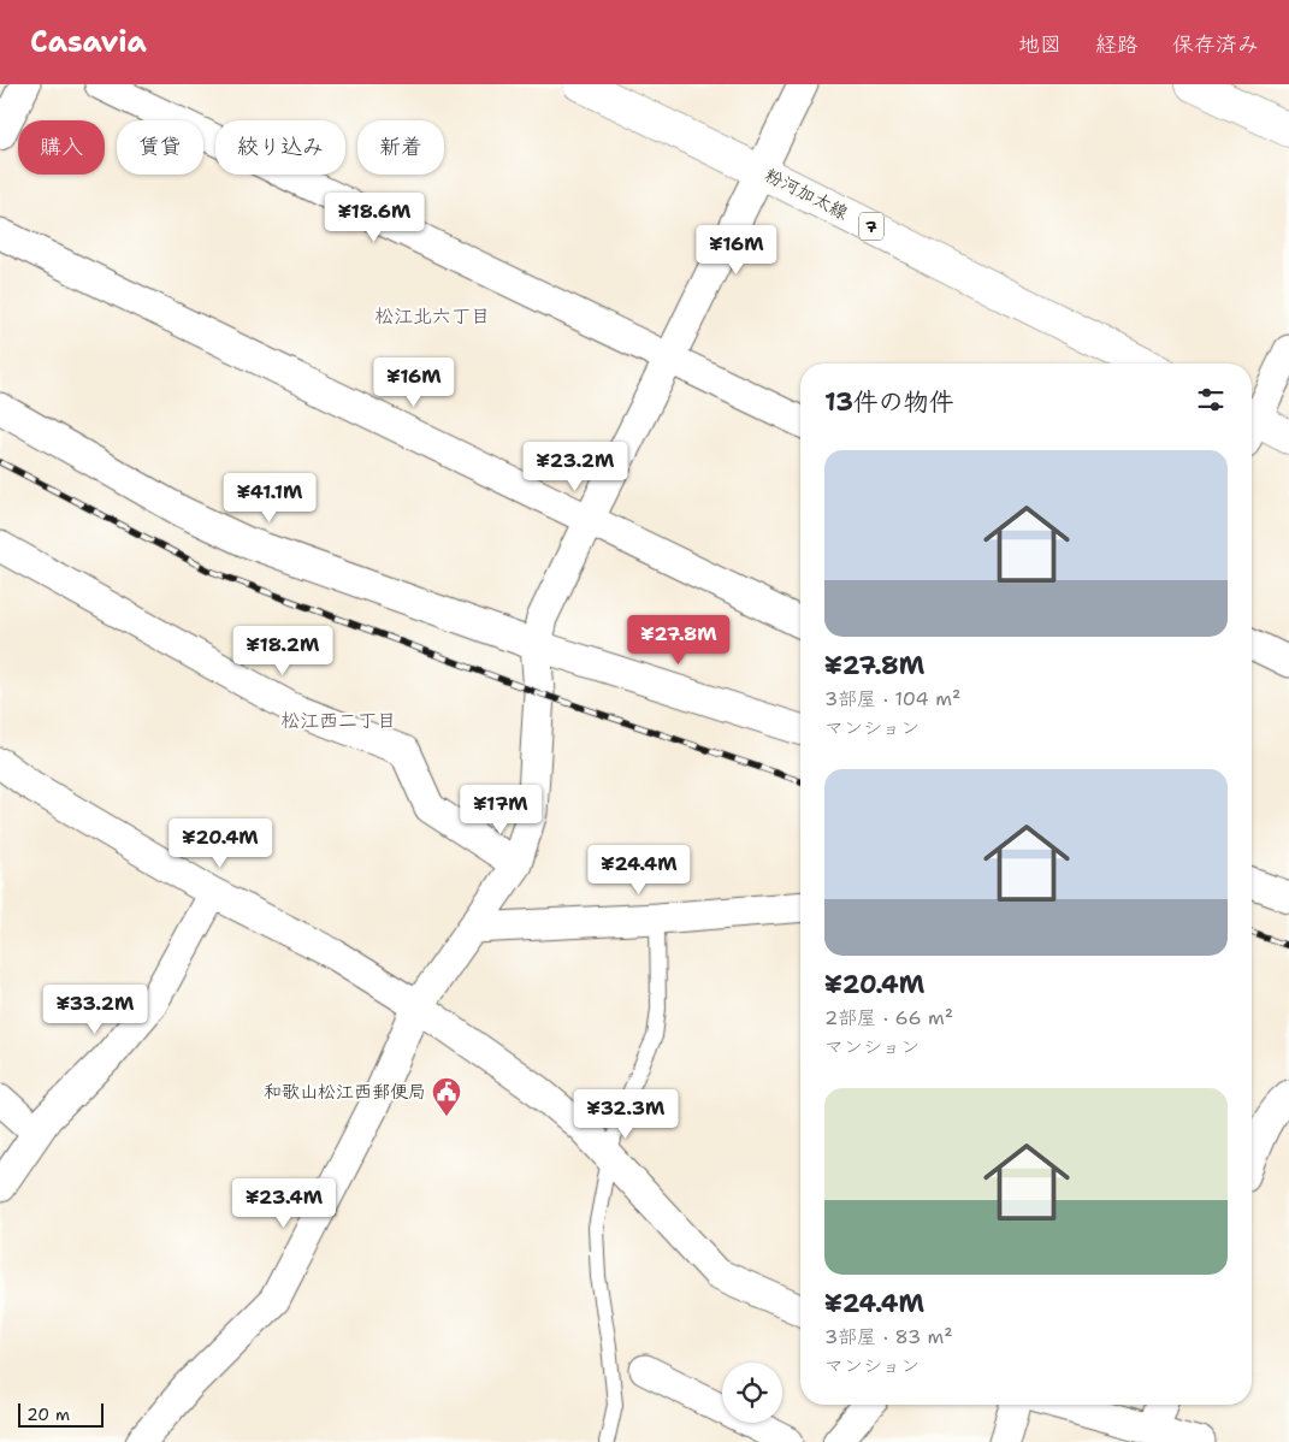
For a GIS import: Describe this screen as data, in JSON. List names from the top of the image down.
{
  "streets": {
    "main road": ["粉河加太線", "7"]
  },
  "districts": ["松江北六丁目", "松江西二丁目"],
  "places": {
    "public building": ["和歌山松江西郵便局"]
  },
  "scale_bar": "20 m",
  "page": {
    "header": "Casavia",
    "nav": ["地図", "経路", "保存済み"],
    "chip": [
      "購入",
      "賃貸",
      "絞り込み",
      "新着"
    ],
    "price": [
      "¥18.6M",
      "¥16M",
      "¥16M",
      "¥23.2M",
      "¥41.1M",
      "¥27.8M",
      "¥18.2M",
      "¥17M",
      "¥20.4M",
      "¥24.4M",
      "¥33.2M",
      "¥32.3M",
      "¥23.4M"
    ],
    "heading": "13件の物件",
    "list": [
      {
        "name": "¥27.8M",
        "note": "3部屋 · 104 m² · マンション"
      },
      {
        "name": "¥20.4M",
        "note": "2部屋 · 66 m² · マンション"
      },
      {
        "name": "¥24.4M",
        "note": "3部屋 · 83 m² · マンション"
      }
    ],
    "scale": "20 m"
  }
}
